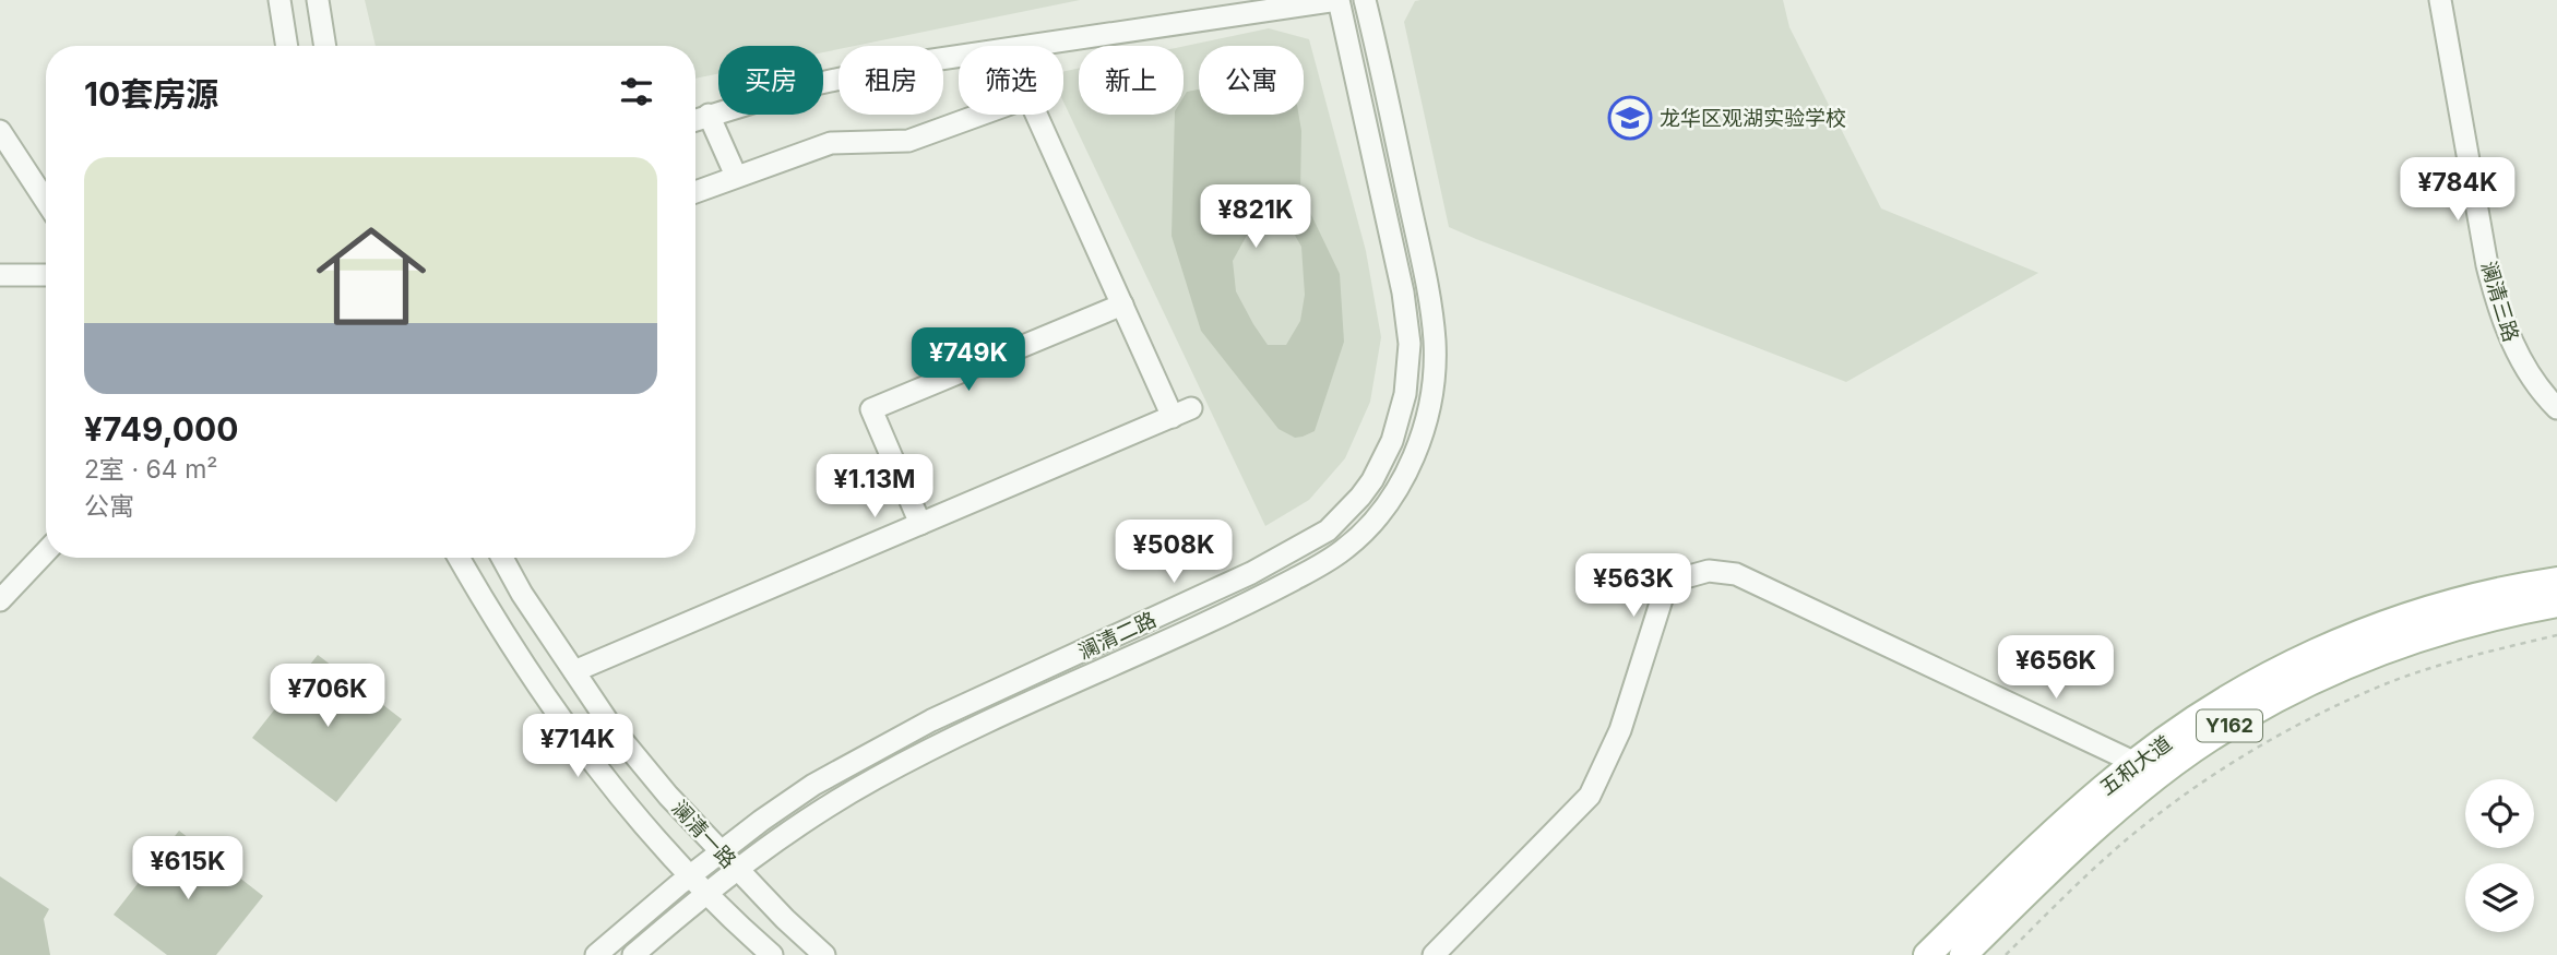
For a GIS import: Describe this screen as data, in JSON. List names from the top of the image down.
{
  "streets": {
    "main road": ["Y162", "五和大道"],
    "street": ["澜清三路", "澜清二路", "澜清一路"]
  },
  "crossings": [
    ["澜清二路", "澜清一路"]
  ],
  "places": {
    "school or university": ["龙华区观湖实验学校"]
  },
  "page": {
    "chip": [
      "买房",
      "租房",
      "筛选",
      "新上",
      "公寓"
    ],
    "heading": "10套房源",
    "list": [
      {
        "name": "¥749,000",
        "note": "2室 · 64 m² · 公寓"
      }
    ],
    "price": [
      "¥784K",
      "¥821K",
      "¥749K",
      "¥1.13M",
      "¥508K",
      "¥563K",
      "¥656K",
      "¥706K",
      "¥714K",
      "¥615K"
    ]
  }
}
